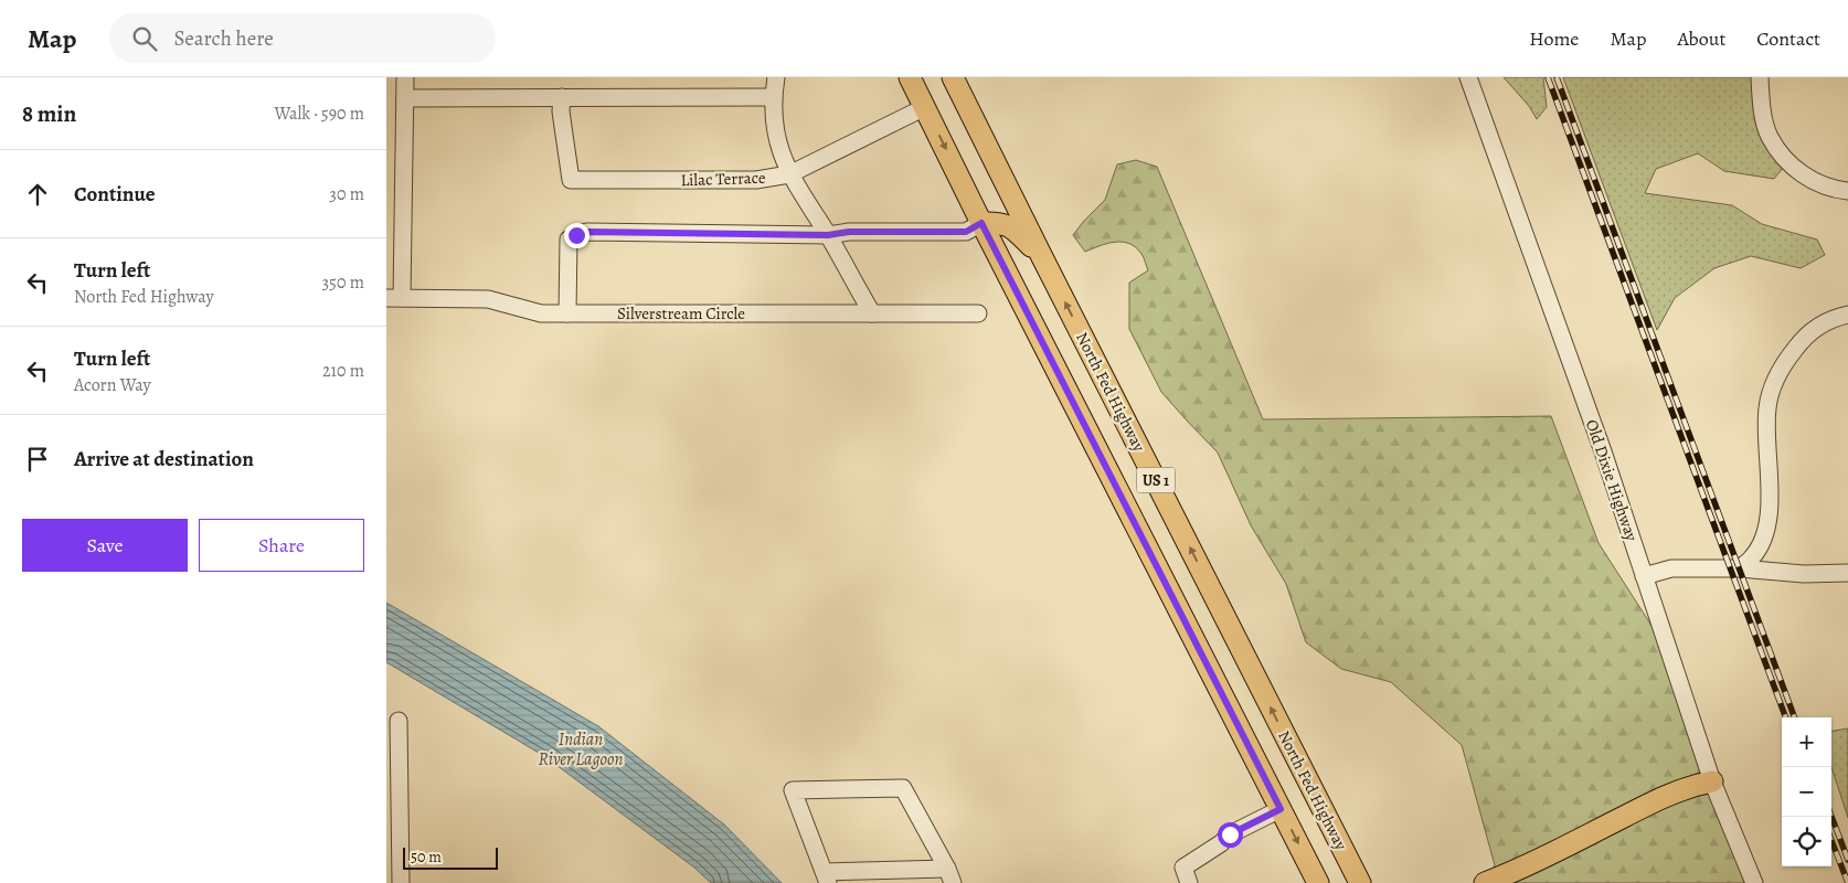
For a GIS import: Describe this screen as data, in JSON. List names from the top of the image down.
{
  "streets": {
    "main road": ["North Fed Highway", "US 1"],
    "street": ["Lilac Terrace", "Silverstream Circle", "Old Dixie Highway"]
  },
  "crossings": [
    ["Lilac Terrace", "US 1"]
  ],
  "water": ["Indian River Lagoon"],
  "scale_bar": "50 m",
  "page": {
    "header": "Map",
    "search": "Search here",
    "nav": [
      "Home",
      "Map",
      "About",
      "Contact"
    ],
    "heading": ["8 min", "Walk · 590 m"],
    "list": [
      ["Continue", "30 m"],
      ["Turn left", "North Fed Highway", "350 m"],
      ["Turn left", "Acorn Way", "210 m"],
      "Arrive at destination"
    ],
    "buttons": ["Save", "Share"],
    "map_buttons": ["+", "−"],
    "scale": "50 m"
  }
}
